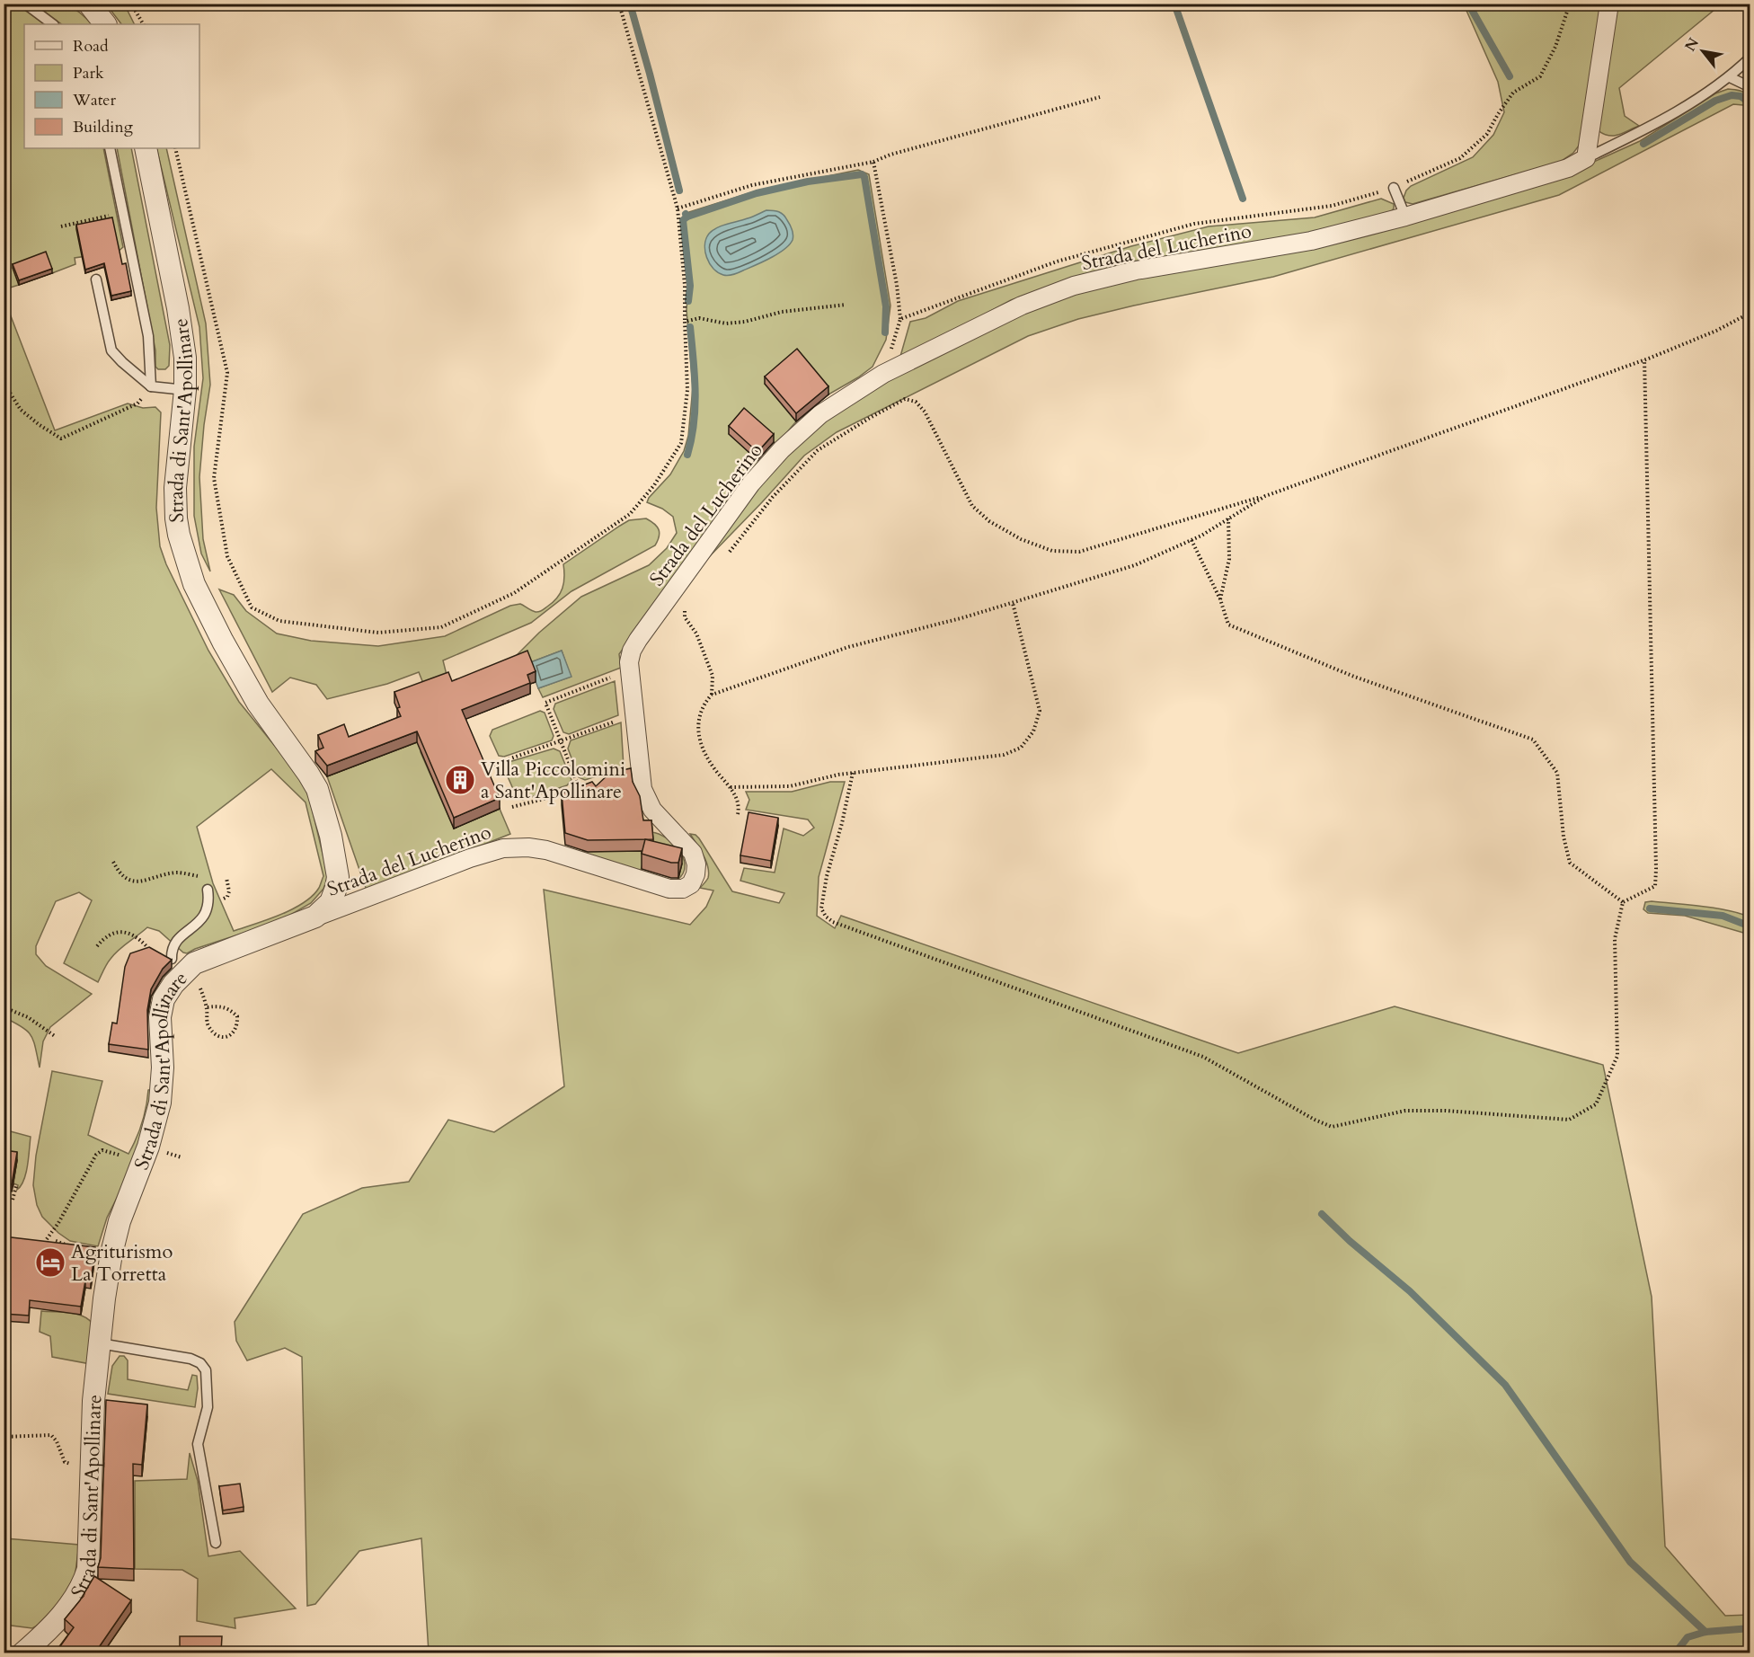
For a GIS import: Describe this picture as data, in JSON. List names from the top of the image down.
{
  "streets": {
    "street": ["Strada del Lucherino", "Strada di Sant'Apollinare"]
  },
  "crossings": [
    ["Strada del Lucherino", "Strada di Sant'Apollinare"]
  ],
  "places": {
    "building": ["Villa Piccolomini a Sant'Apollinare"],
    "hotel": ["Agriturismo La Torretta"]
  },
  "legend": [
    "Road",
    "Park",
    "Water",
    "Building"
  ],
  "north": "top left"
}
